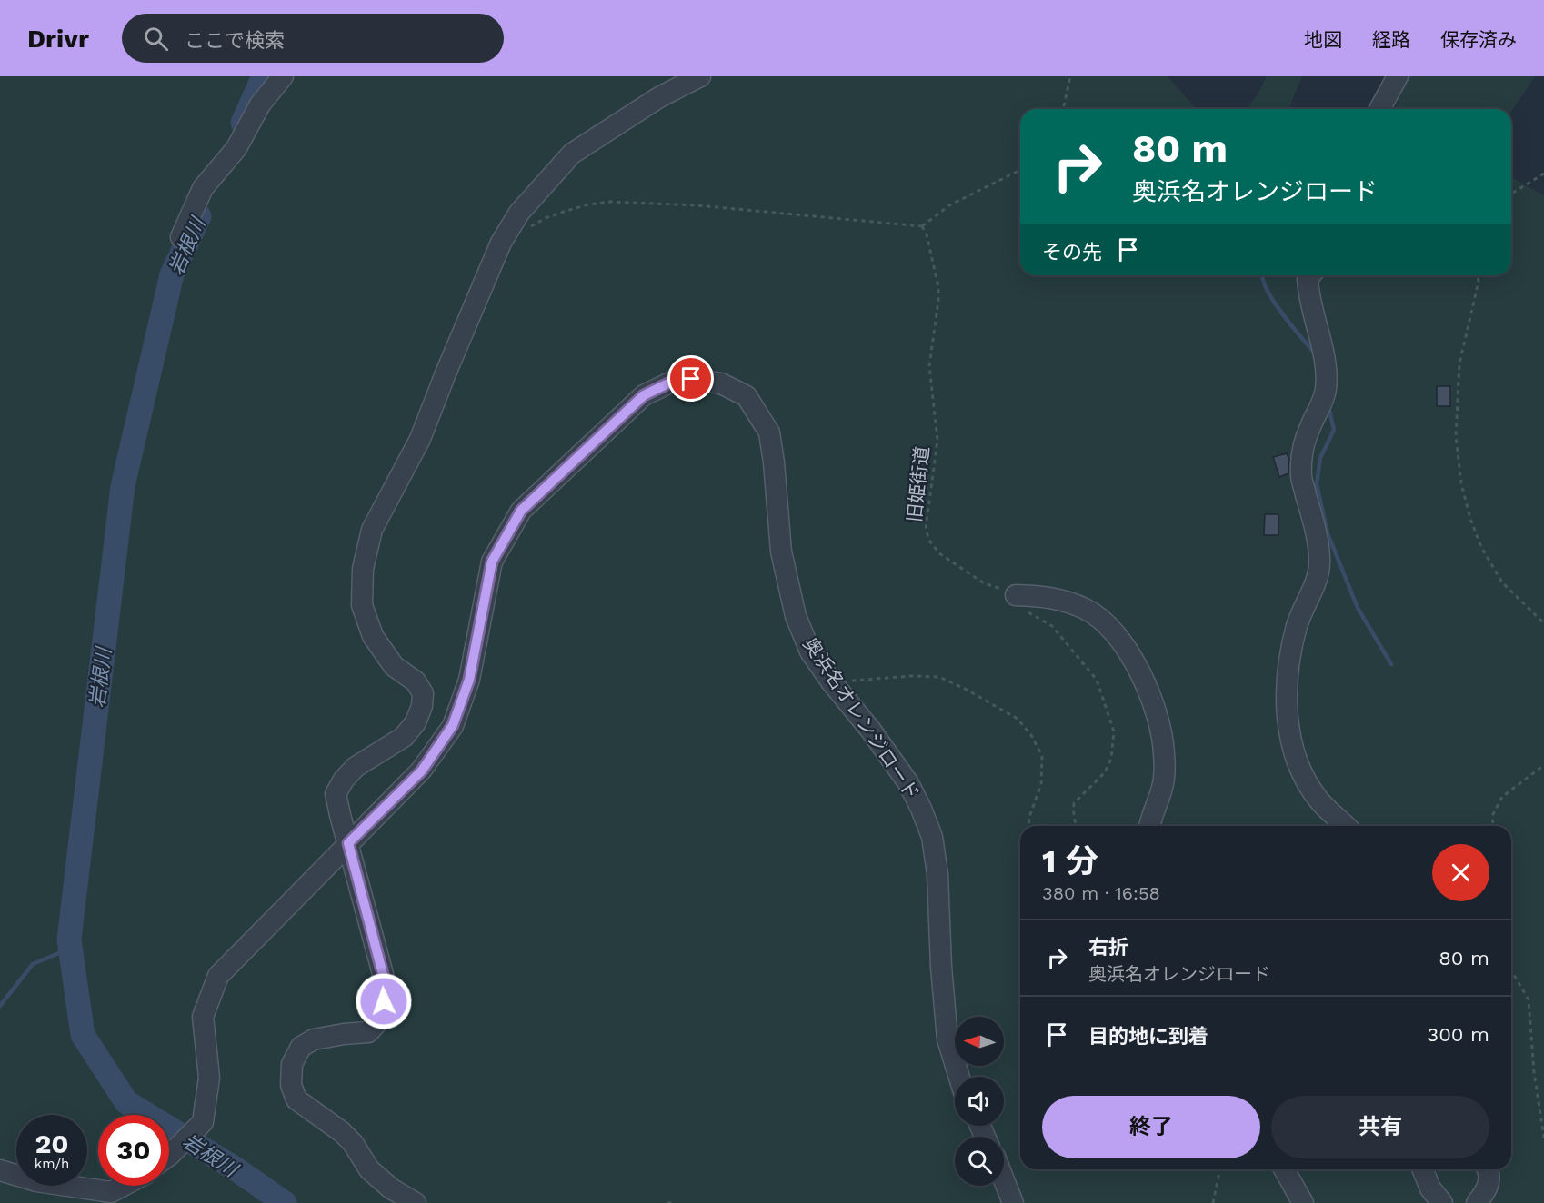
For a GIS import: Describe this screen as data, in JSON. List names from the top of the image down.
{
  "streets": {
    "street": ["奥浜名オレンジロード"],
    "path": ["旧姫街道"]
  },
  "water": ["岩根川"],
  "north": "left",
  "page": {
    "header": "Drivr",
    "search": "ここで検索",
    "nav": ["地図", "経路", "保存済み"],
    "turn": ["80 m", "奥浜名オレンジロード"],
    "then": "その先",
    "heading": ["1 分", "380 m · 16:58"],
    "list": [
      {
        "name": "右折",
        "note": "奥浜名オレンジロード",
        "value": "80 m"
      },
      {
        "name": "目的地に到着",
        "value": "300 m"
      }
    ],
    "buttons": ["終了", "共有"],
    "speed": "20 km/h",
    "limit": "30"
  }
}
